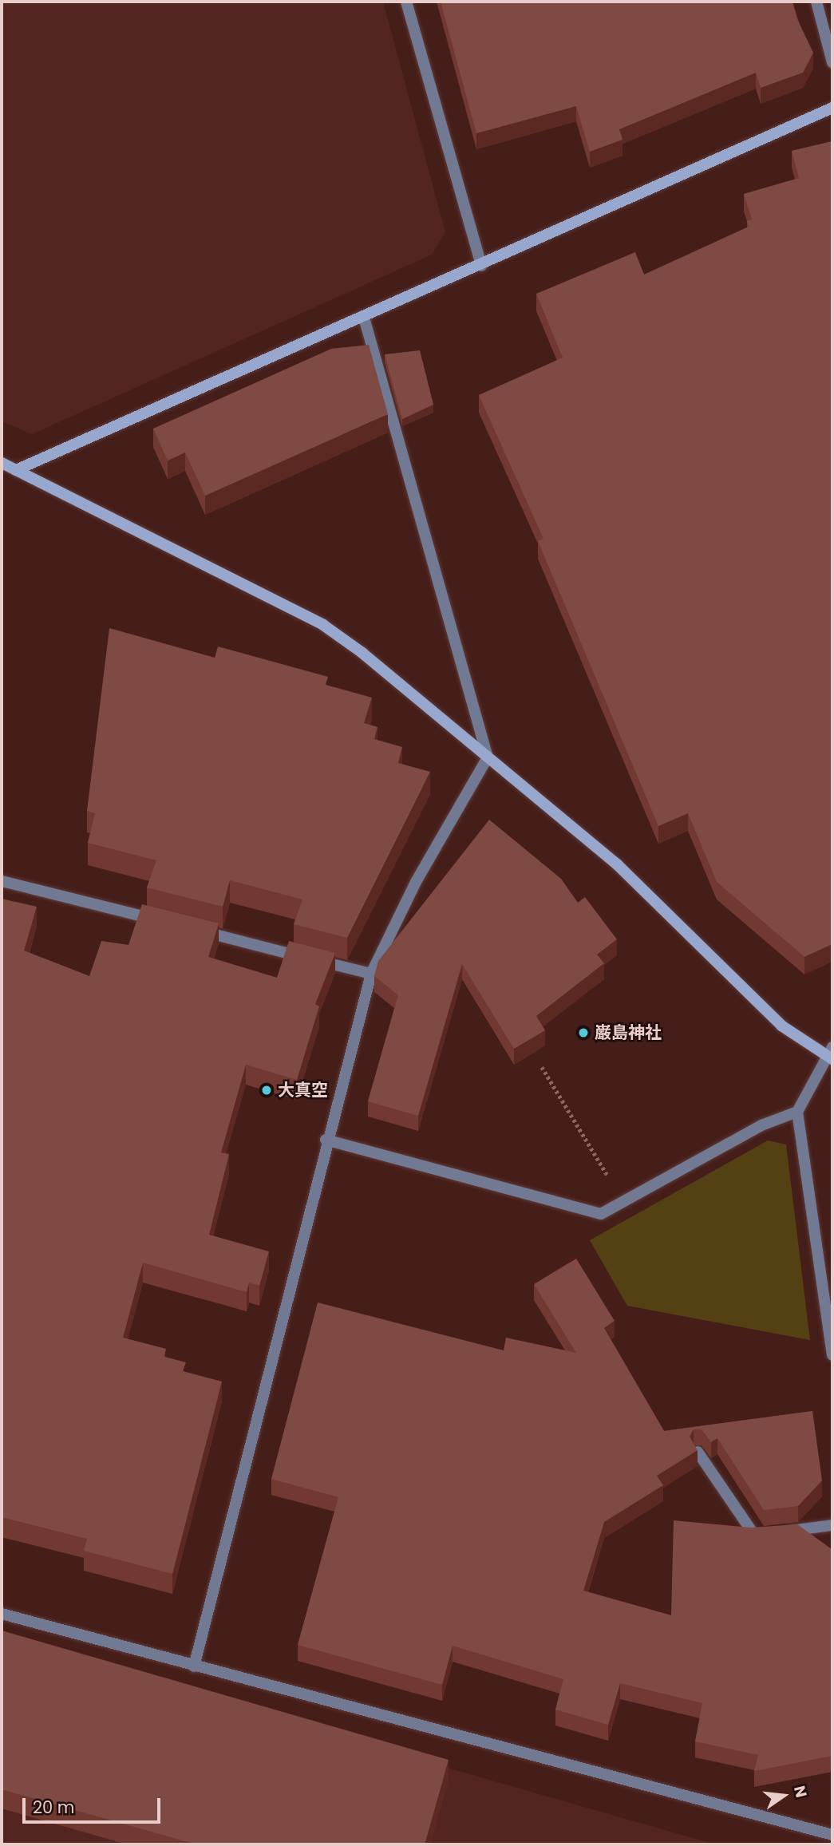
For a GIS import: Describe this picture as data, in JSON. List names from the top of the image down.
{
  "places": ["巌島神社", "大真空"],
  "scale_bar": "20 m",
  "north": "right"
}
